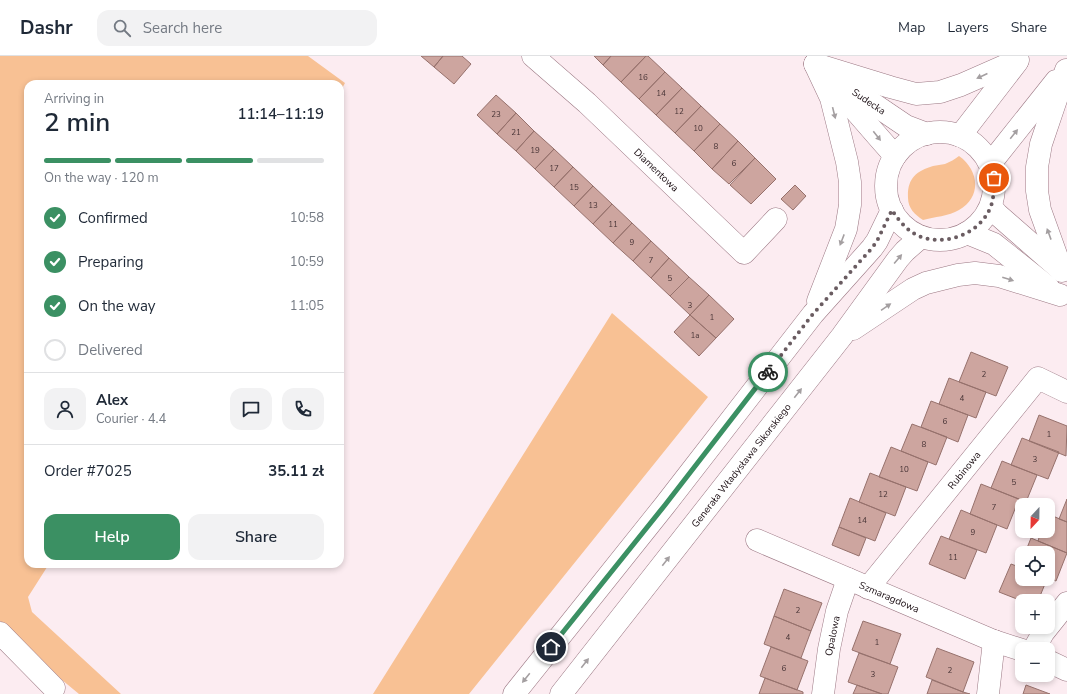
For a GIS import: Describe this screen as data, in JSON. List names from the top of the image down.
{
  "streets": {
    "street": [
      "Sudecka",
      "Diamentowa",
      "Generała Władysława Sikorskiego",
      "Rubinowa",
      "Szmaragdowa",
      "Opalowa"
    ]
  },
  "crossings": [
    ["Sudecka", "Generała Władysława Sikorskiego"],
    ["Rubinowa", "Szmaragdowa"],
    ["Szmaragdowa", "Opalowa"]
  ],
  "house_numbers": [
    "16",
    "14",
    "12",
    "23",
    "10",
    "21",
    "8",
    "19",
    "6",
    "17",
    "15",
    "13",
    "11",
    "9",
    "7",
    "5",
    "3",
    "1",
    "1a",
    "2",
    "4",
    "6",
    "1",
    "8",
    "3",
    "10",
    "5",
    "12",
    "7",
    "14",
    "9",
    "11",
    "2",
    "4",
    "1",
    "6",
    "2",
    "3"
  ],
  "north": "bottom",
  "page": {
    "header": "Dashr",
    "search": "Search here",
    "nav": ["Map", "Layers", "Share"],
    "heading": ["2 min", "Arriving in", "11:14–11:19"],
    "panel": [
      "Alex",
      "Courier · 4.4",
      "Order #7025",
      "35.11 zł"
    ],
    "bar": "On the way · 120 m",
    "list": [
      ["Confirmed", "10:58"],
      ["Preparing", "10:59"],
      ["On the way", "11:05"],
      "Delivered"
    ],
    "map_buttons": ["+", "−"],
    "buttons": ["Help", "Share"]
  }
}
